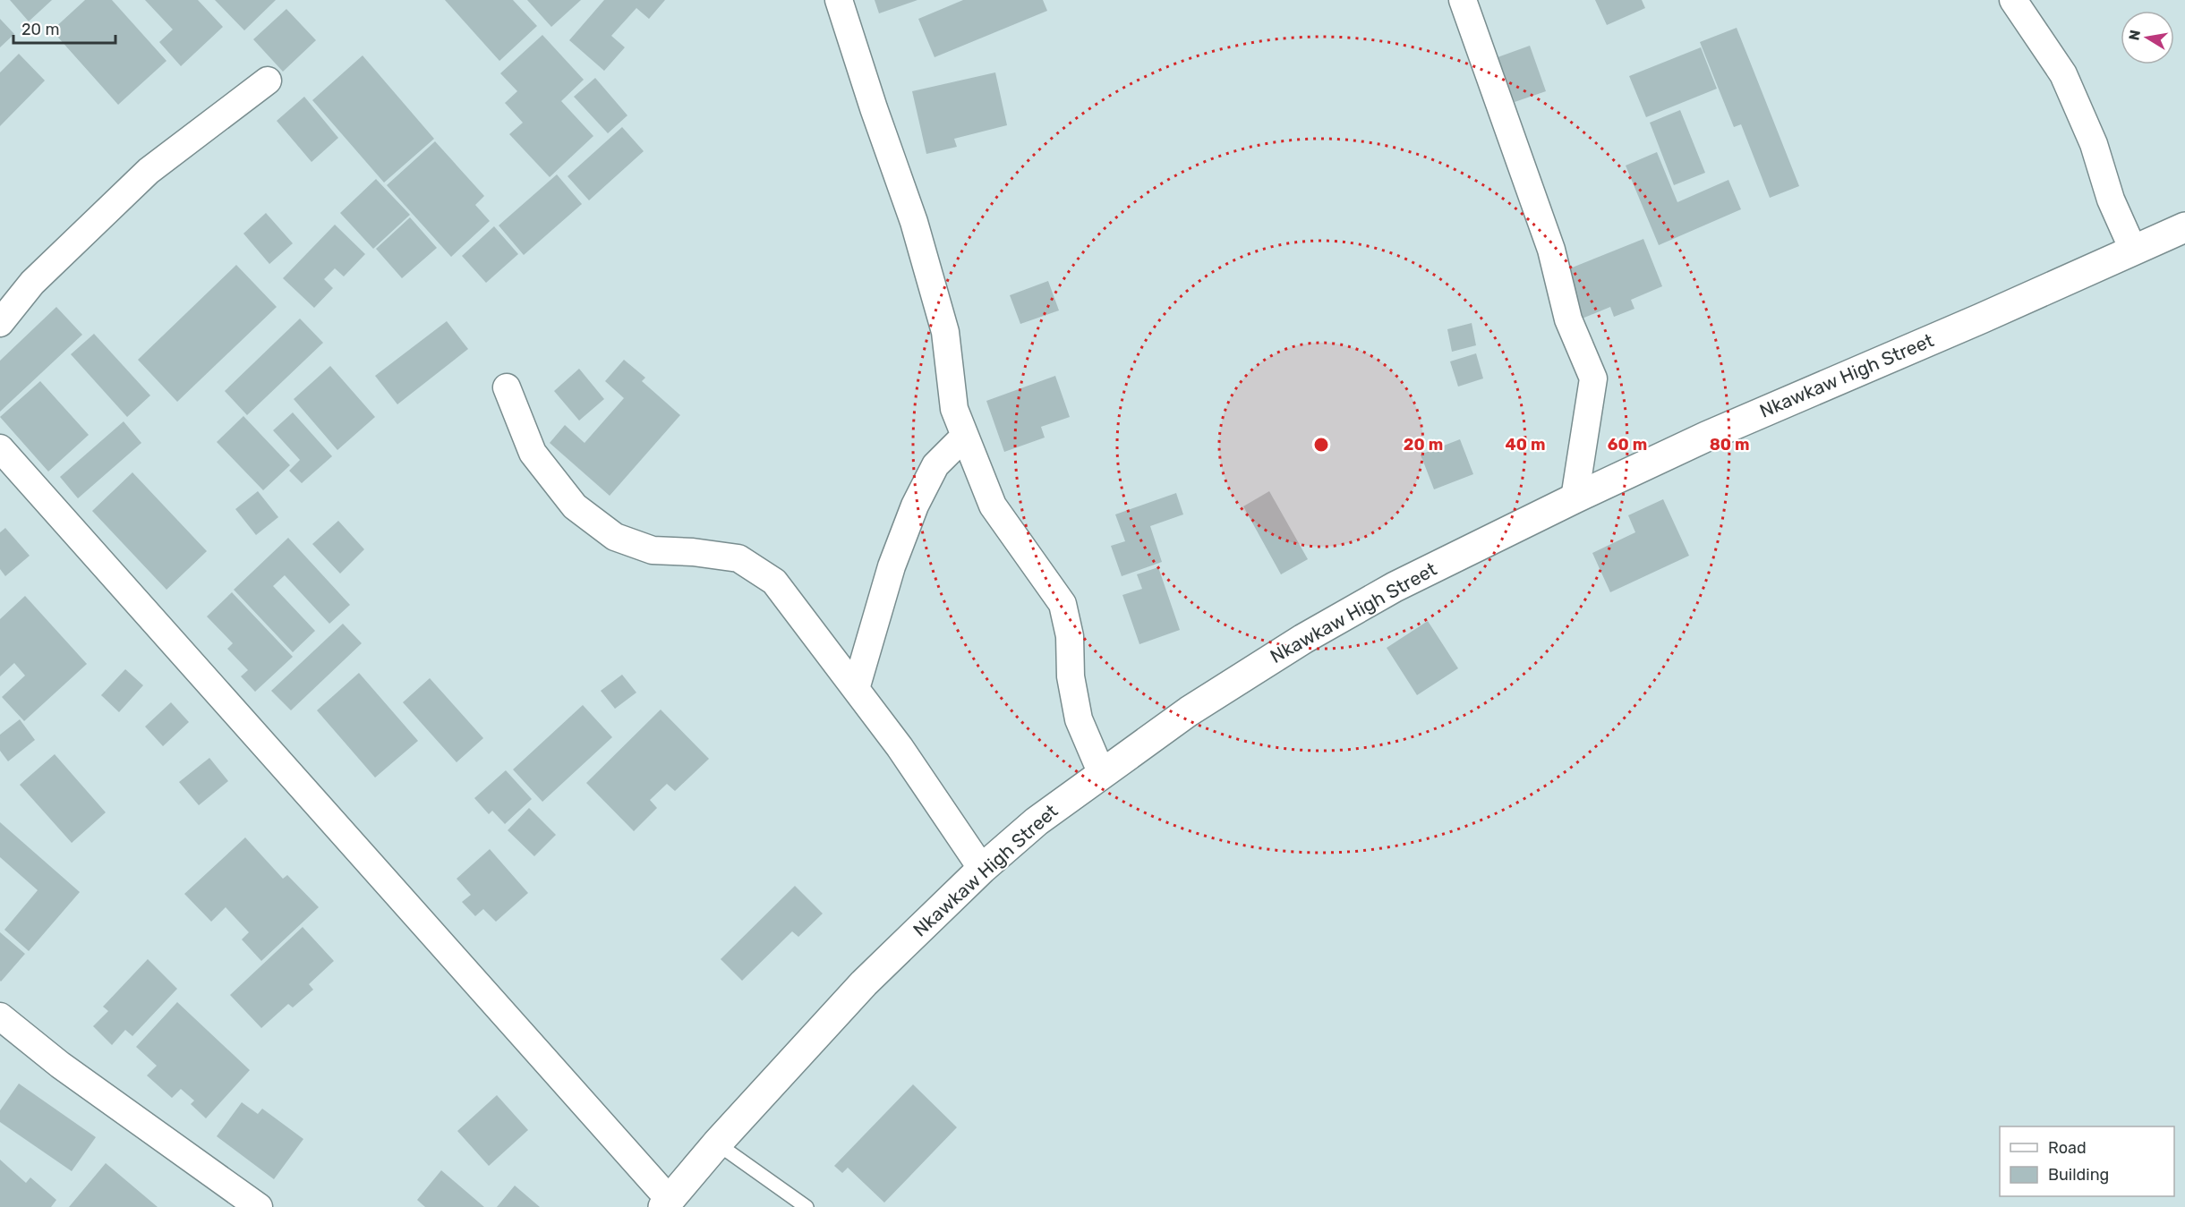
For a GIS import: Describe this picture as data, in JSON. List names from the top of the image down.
{
  "streets": {
    "main road": ["Nkawkaw High Street"]
  },
  "legend": ["Road", "Building"],
  "scale_bar": "20 m",
  "north": "left",
  "rings": [
    "20 m",
    "40 m",
    "60 m",
    "80 m"
  ]
}
